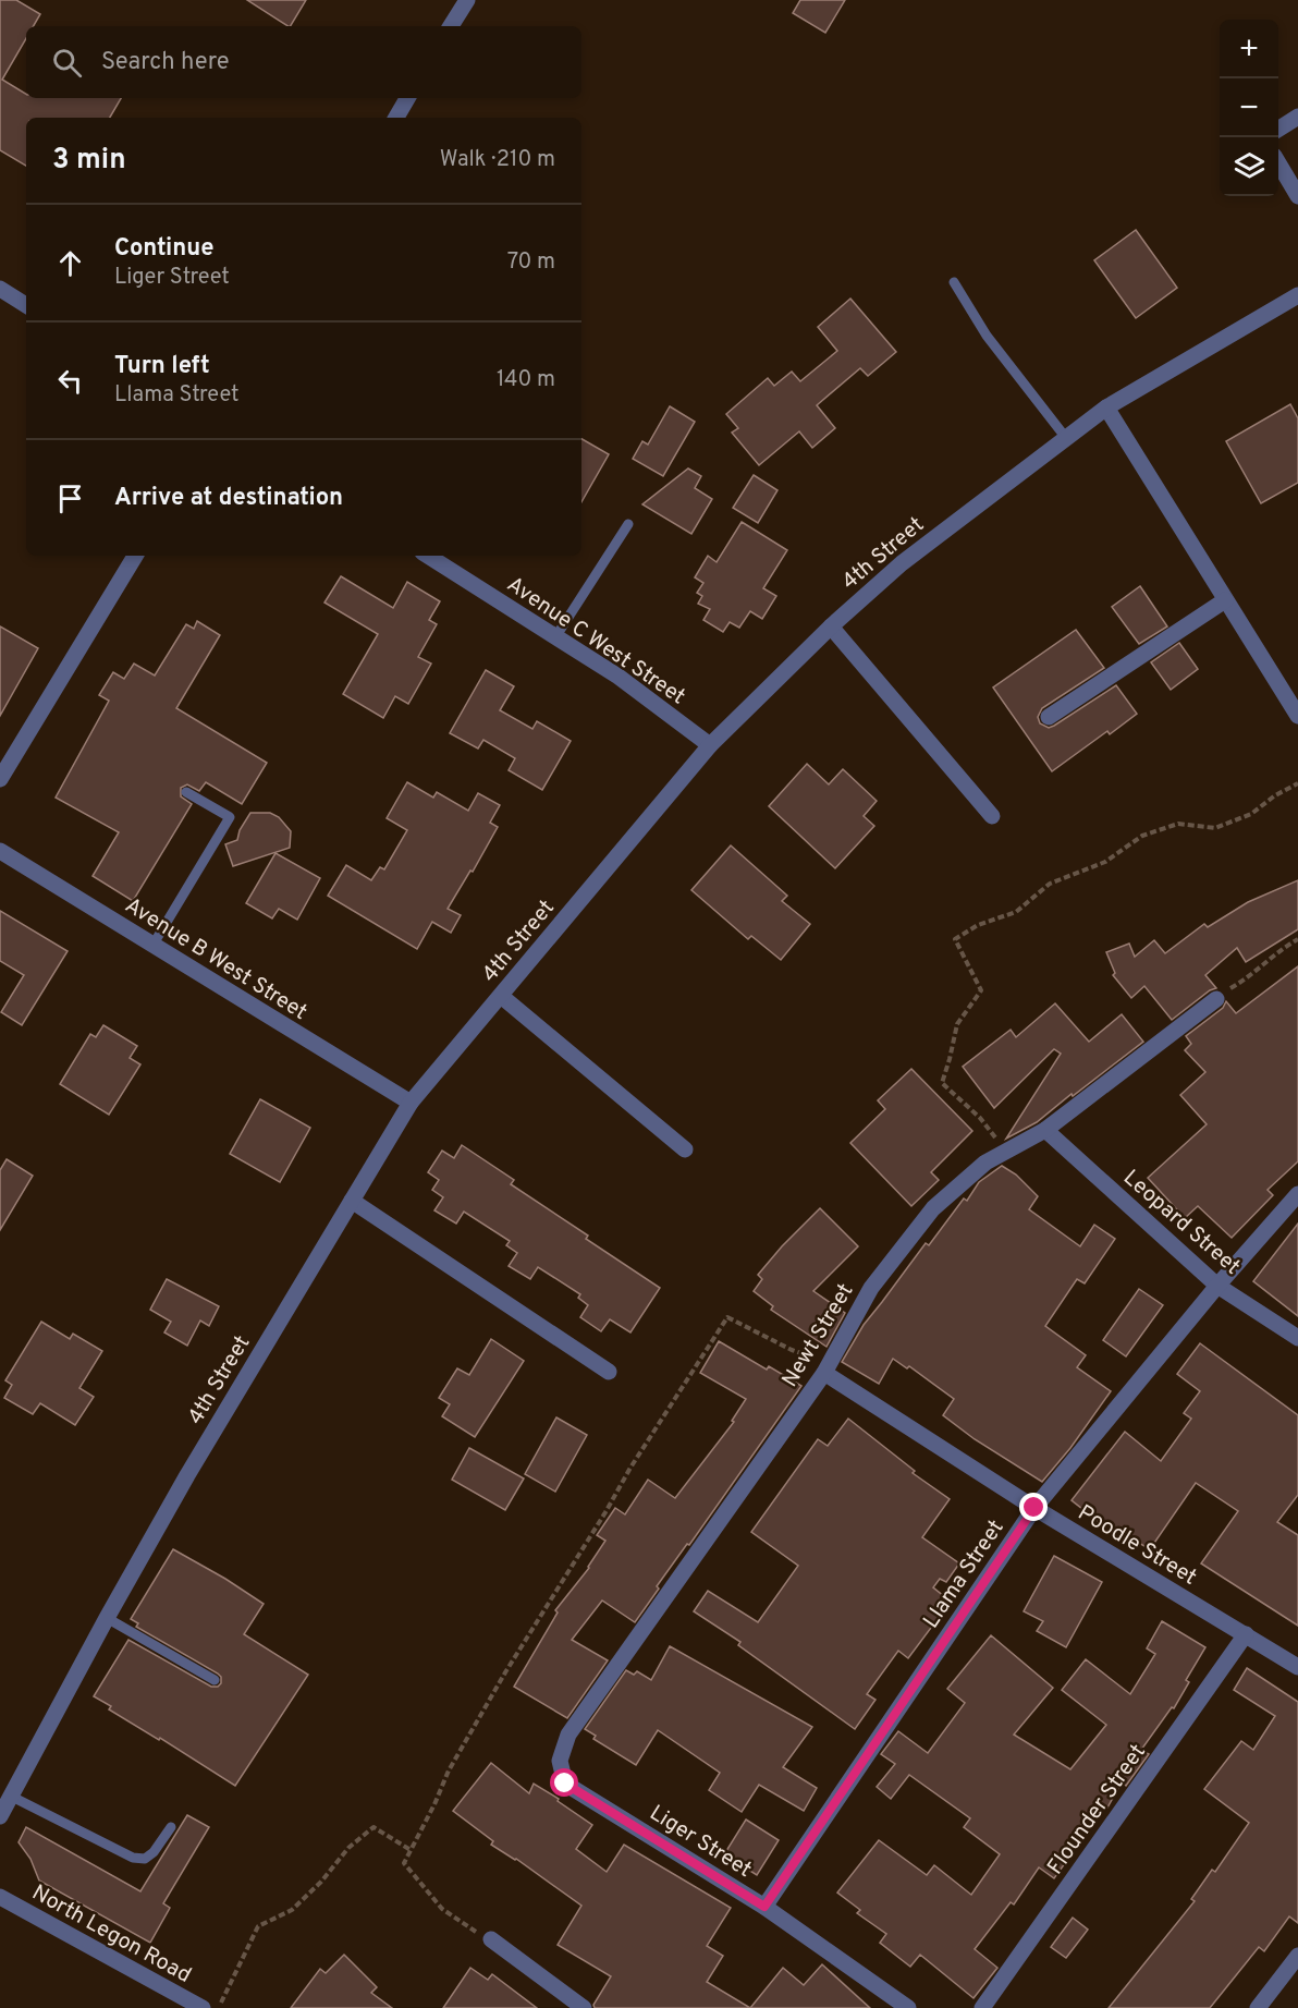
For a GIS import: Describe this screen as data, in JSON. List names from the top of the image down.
{
  "streets": {
    "street": [
      "4th Street",
      "Avenue C West Street",
      "Avenue B West Street",
      "Leopard Street",
      "Newt Street",
      "Poodle Street",
      "Llama Street",
      "Flounder Street",
      "Liger Street",
      "North Legon Road"
    ]
  },
  "crossings": [
    ["4th Street", "Avenue C West Street"],
    ["4th Street", "Avenue B West Street"],
    ["Leopard Street", "Newt Street"],
    ["Leopard Street", "Llama Street"],
    ["Newt Street", "Poodle Street"],
    ["Newt Street", "Liger Street"],
    ["Poodle Street", "Llama Street"],
    ["Poodle Street", "Flounder Street"],
    ["Llama Street", "Liger Street"]
  ],
  "page": {
    "map_buttons": ["+", "−"],
    "search": "Search here",
    "heading": ["3 min", "Walk · 210 m"],
    "list": [
      ["Continue", "Liger Street", "70 m"],
      ["Turn left", "Llama Street", "140 m"],
      "Arrive at destination"
    ]
  }
}
